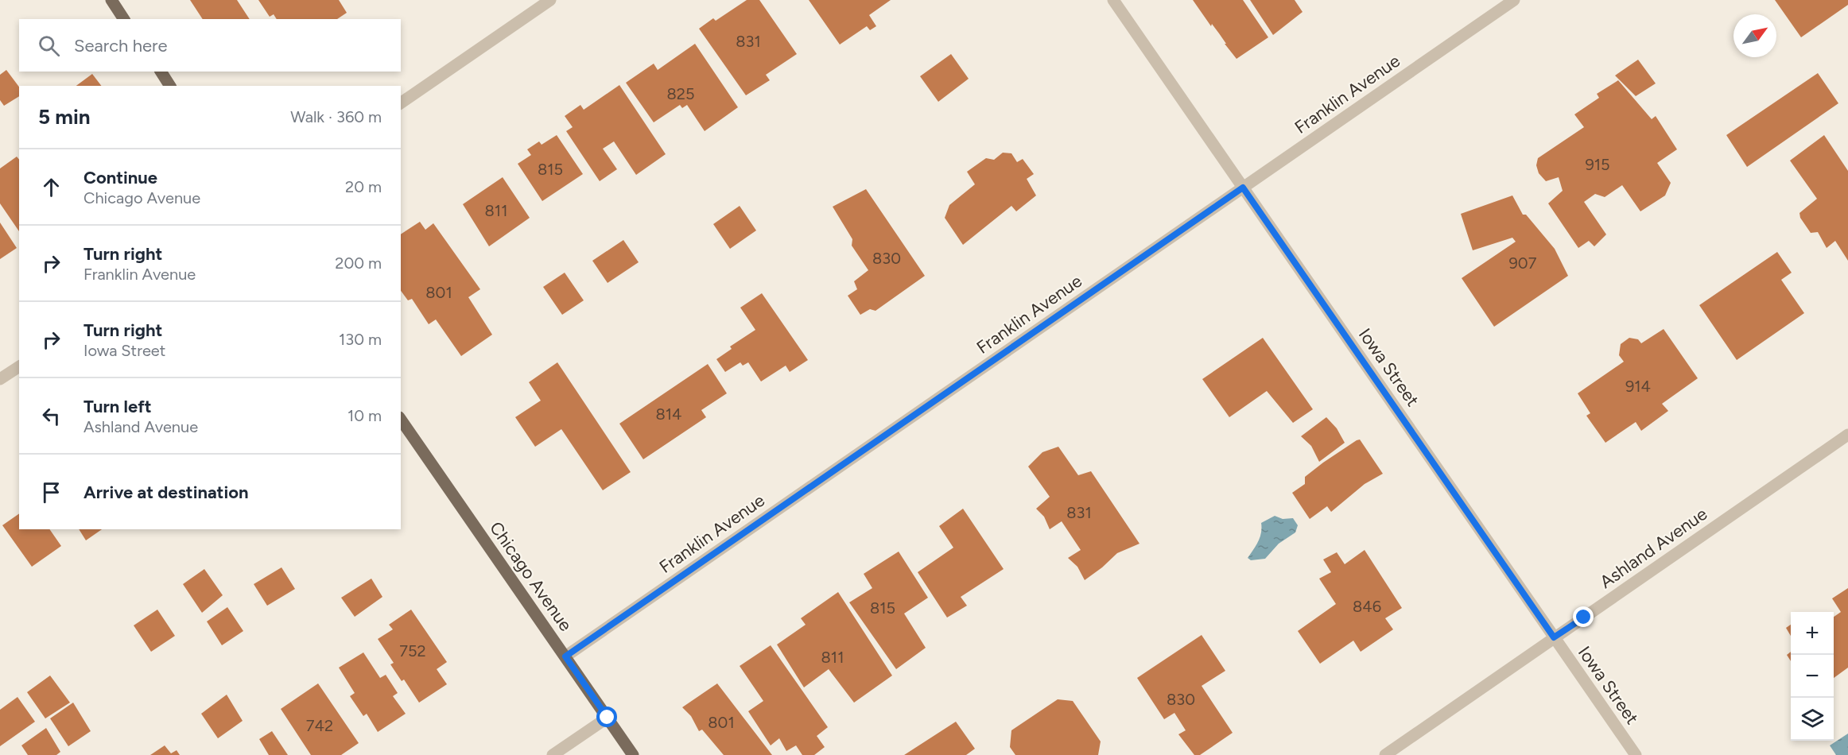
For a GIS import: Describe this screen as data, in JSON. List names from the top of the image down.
{
  "streets": {
    "main road": ["Chicago Avenue"],
    "street": ["Franklin Avenue", "Iowa Street", "Ashland Avenue"]
  },
  "crossings": [
    ["Franklin Avenue", "Iowa Street"],
    ["Franklin Avenue", "Chicago Avenue"],
    ["Iowa Street", "Ashland Avenue"]
  ],
  "house_numbers": [
    "831",
    "825",
    "915",
    "815",
    "811",
    "830",
    "907",
    "801",
    "914",
    "814",
    "831",
    "846",
    "815",
    "752",
    "811",
    "830",
    "801",
    "742"
  ],
  "north": "top right",
  "page": {
    "search": "Search here",
    "heading": ["5 min", "Walk · 360 m"],
    "list": [
      ["Continue", "Chicago Avenue", "20 m"],
      ["Turn right", "Franklin Avenue", "200 m"],
      ["Turn right", "Iowa Street", "130 m"],
      ["Turn left", "Ashland Avenue", "10 m"],
      "Arrive at destination"
    ],
    "map_buttons": ["+", "−"]
  }
}
